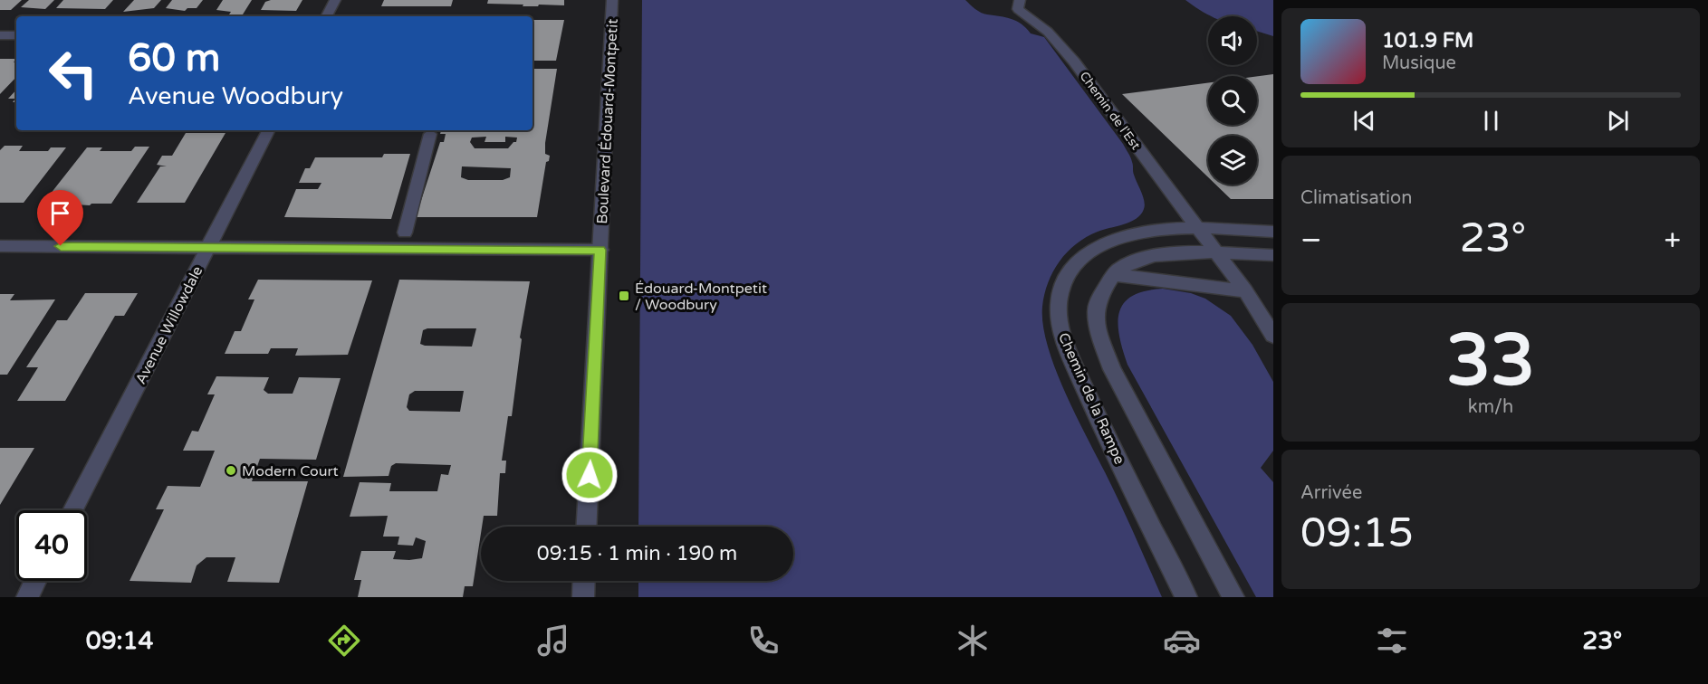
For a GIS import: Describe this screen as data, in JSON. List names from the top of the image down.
{
  "streets": {
    "street": [
      "Chemin de l'Est",
      "Boulevard Édouard-Montpetit",
      "Avenue Willowdale",
      "Chemin de la Rampe"
    ]
  },
  "crossings": [
    ["Chemin de l'Est", "Chemin de la Rampe"]
  ],
  "places": {
    "transit": ["Édouard-Montpetit / Woodbury"],
    "other": ["Modern Court"]
  },
  "page": {
    "turn": ["60 m", "Avenue Woodbury"],
    "song": ["101.9 FM", "Musique"],
    "tile": [
      "Climatisation",
      ["33", "km/h"],
      ["Arrivée", "09:15"]
    ],
    "heat": ["−", "23°", "+"],
    "limit": "40",
    "trip": "09:15 · 1 min · 190 m",
    "tabs": ["09:14", "23°"]
  }
}
